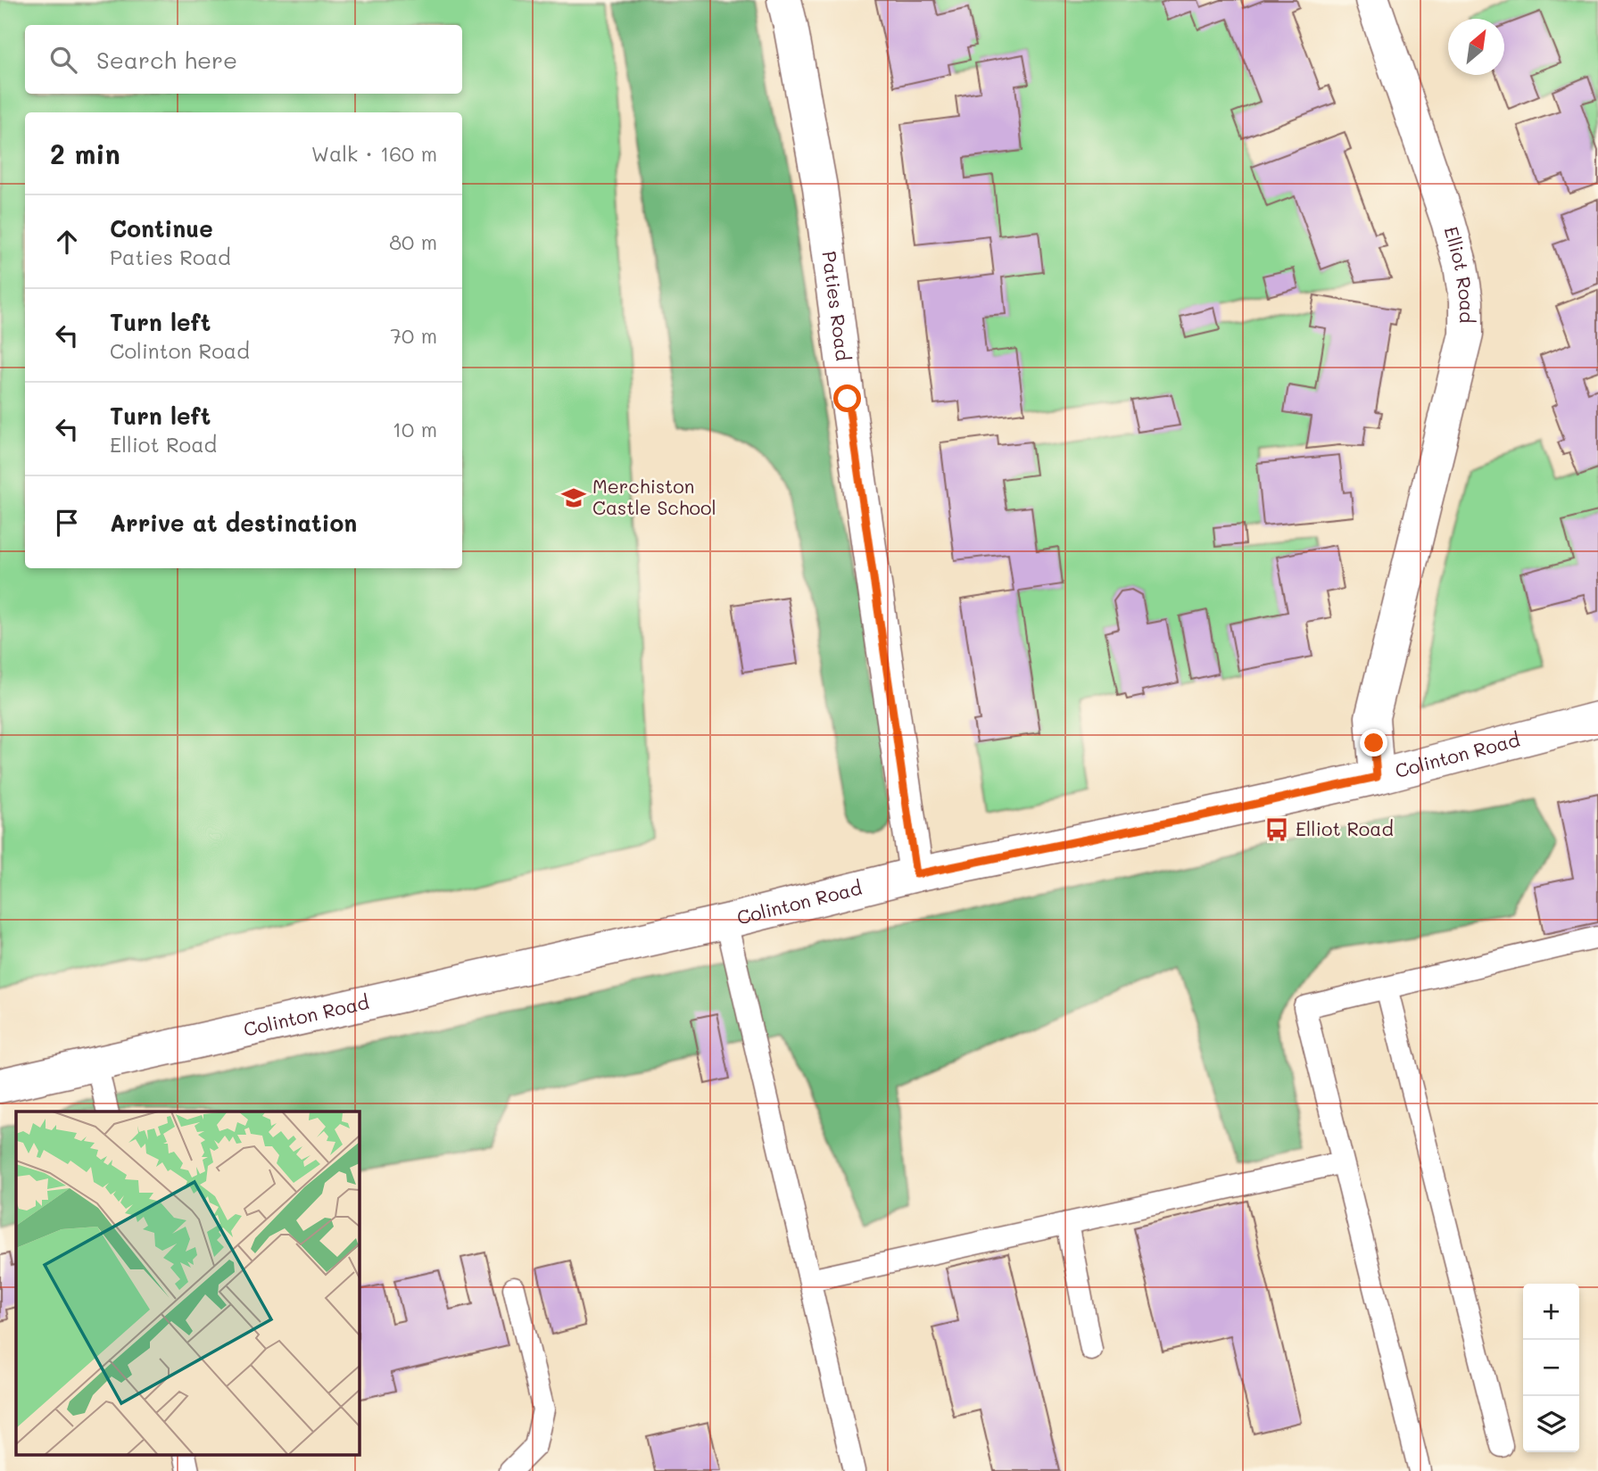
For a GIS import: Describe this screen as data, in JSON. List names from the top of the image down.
{
  "streets": {
    "street": ["Elliot Road", "Paties Road", "Colinton Road"]
  },
  "crossings": [
    ["Elliot Road", "Colinton Road"],
    ["Paties Road", "Colinton Road"]
  ],
  "places": {
    "school or university": ["Merchiston Castle School"],
    "bus stop": ["Elliot Road"]
  },
  "north": "top right",
  "page": {
    "search": "Search here",
    "heading": ["2 min", "Walk · 160 m"],
    "list": [
      ["Continue", "Paties Road", "80 m"],
      ["Turn left", "Colinton Road", "70 m"],
      ["Turn left", "Elliot Road", "10 m"],
      "Arrive at destination"
    ],
    "map_buttons": ["+", "−"]
  }
}
